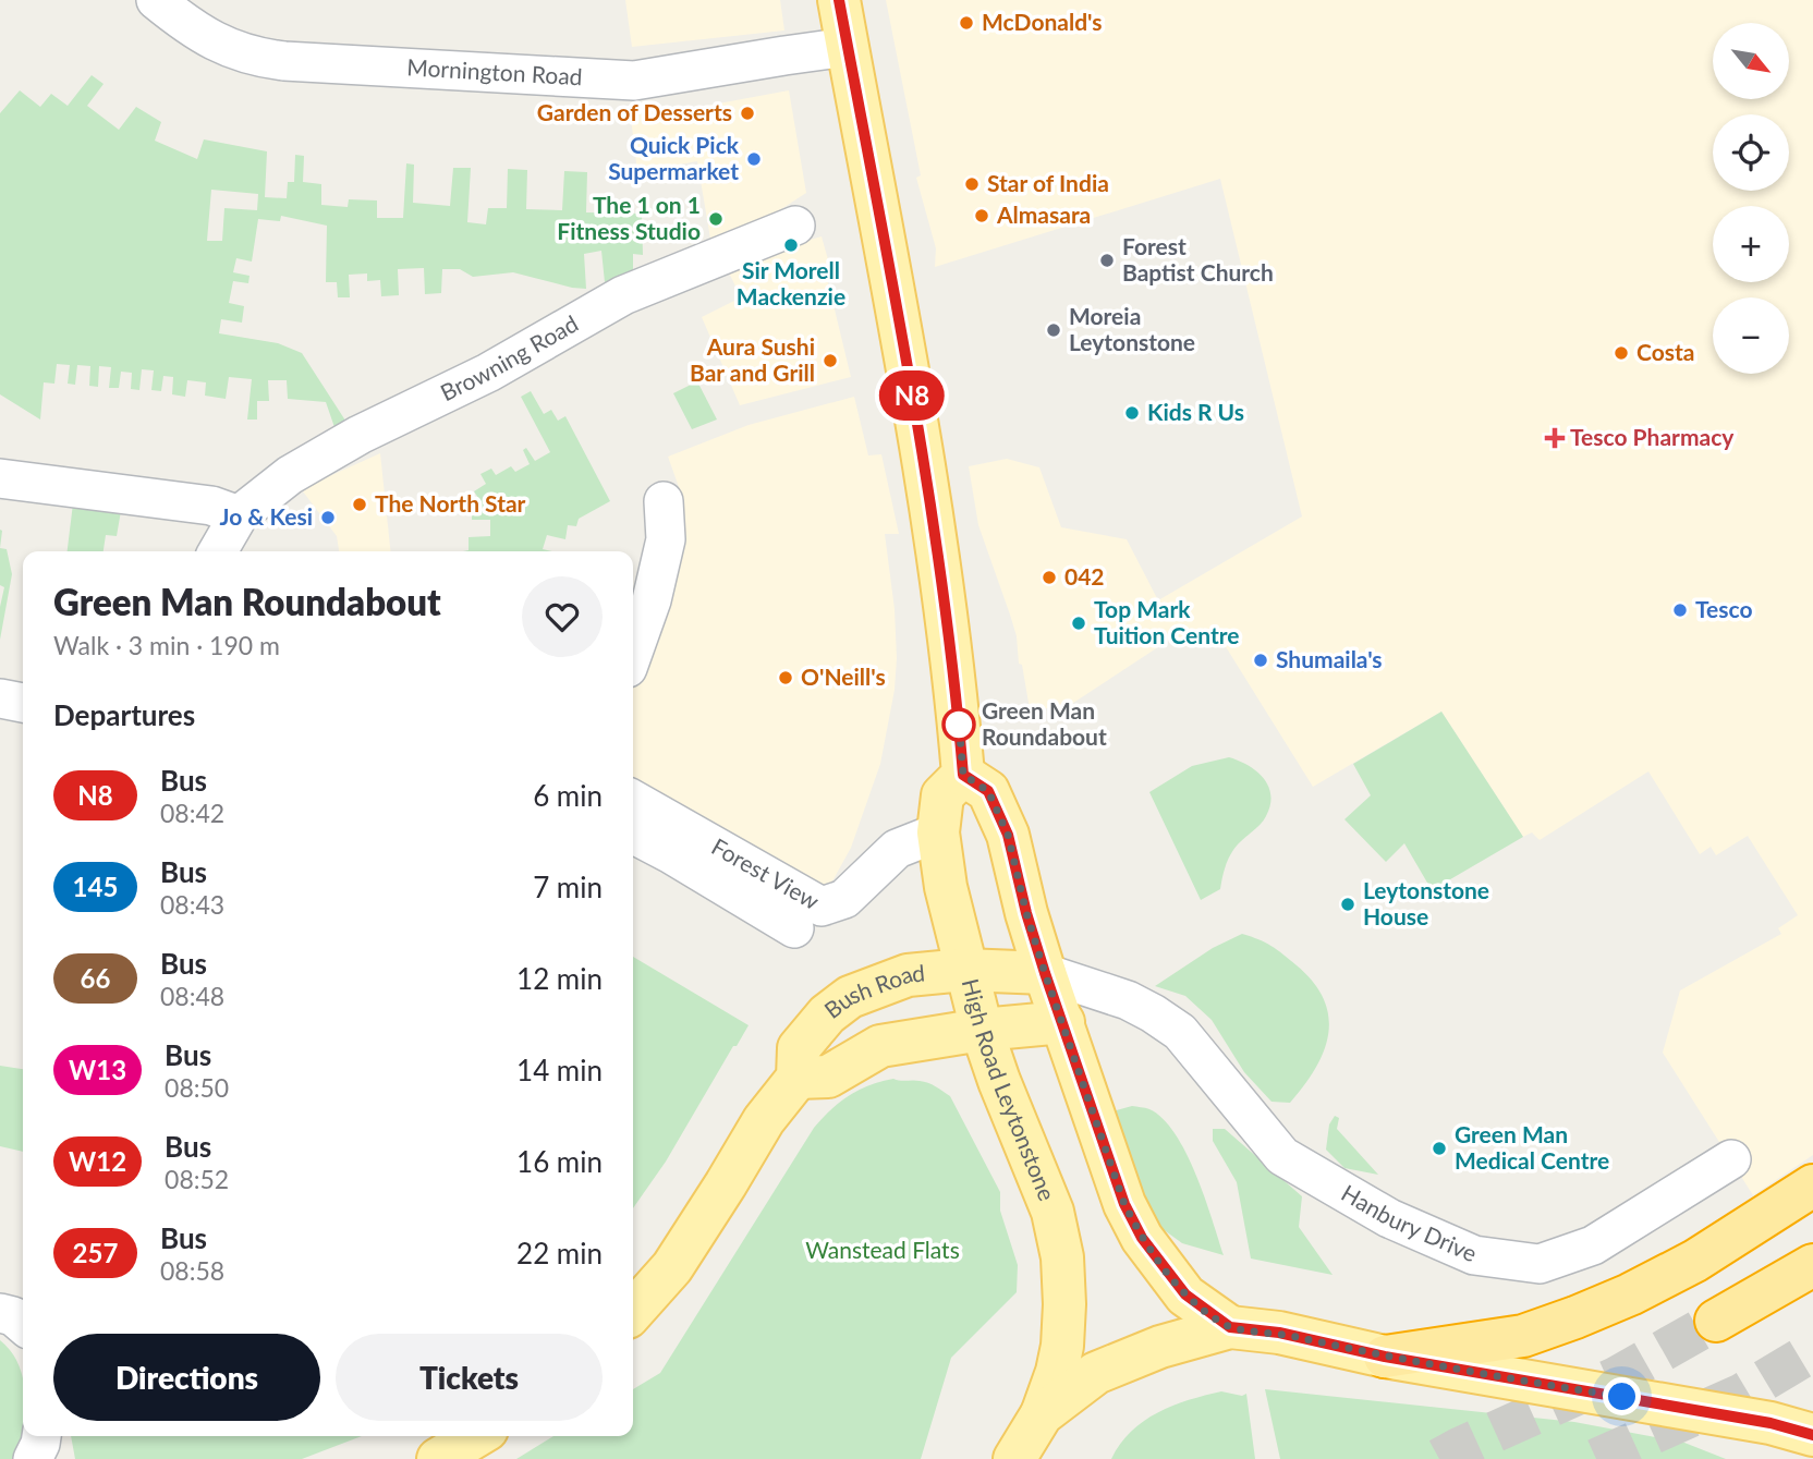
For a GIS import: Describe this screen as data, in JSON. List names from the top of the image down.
{
  "streets": {
    "main road": ["Bush Road", "High Road Leytonstone"],
    "street": [
      "Mornington Road",
      "Browning Road",
      "Forest View",
      "Hanbury Drive"
    ]
  },
  "crossings": [
    ["Forest View", "High Road Leytonstone"],
    ["Bush Road", "High Road Leytonstone"],
    ["Bush Road", "Hanbury Drive"]
  ],
  "parks": ["Wanstead Flats"],
  "places": {
    "other": [
      "McDonald's",
      "Garden of Desserts",
      "Quick Pick Supermarket",
      "Star of India",
      "Almasara",
      "The 1 on 1 Fitness Studio",
      "Sir Morell Mackenzie",
      "Forest Baptist Church",
      "Moreia Leytonstone",
      "Costa",
      "Aura Sushi Bar and Grill",
      "Kids R Us",
      "The North Star",
      "Jo & Kesi",
      "042",
      "Tesco",
      "Top Mark Tuition Centre",
      "Shumaila's",
      "O'Neill's",
      "Green Man Roundabout",
      "Leytonstone House",
      "Green Man Medical Centre"
    ],
    "health": ["Tesco Pharmacy"]
  },
  "lines": ["bus line N8"],
  "north": "bottom right",
  "page": {
    "on_map": "N8",
    "map_buttons": ["+", "−"],
    "heading": [
      ["Green Man Roundabout", "Walk · 3 min · 190 m"],
      "Departures"
    ],
    "list": [
      {
        "mark": "N8",
        "name": "Bus",
        "note": "08:42",
        "value": "6 min"
      },
      {
        "mark": "145",
        "name": "Bus",
        "note": "08:43",
        "value": "7 min"
      },
      {
        "mark": "66",
        "name": "Bus",
        "note": "08:48",
        "value": "12 min"
      },
      {
        "mark": "W13",
        "name": "Bus",
        "note": "08:50",
        "value": "14 min"
      },
      {
        "mark": "W12",
        "name": "Bus",
        "note": "08:52",
        "value": "16 min"
      },
      {
        "mark": "257",
        "name": "Bus",
        "note": "08:58",
        "value": "22 min"
      }
    ],
    "buttons": ["Directions", "Tickets"]
  }
}
